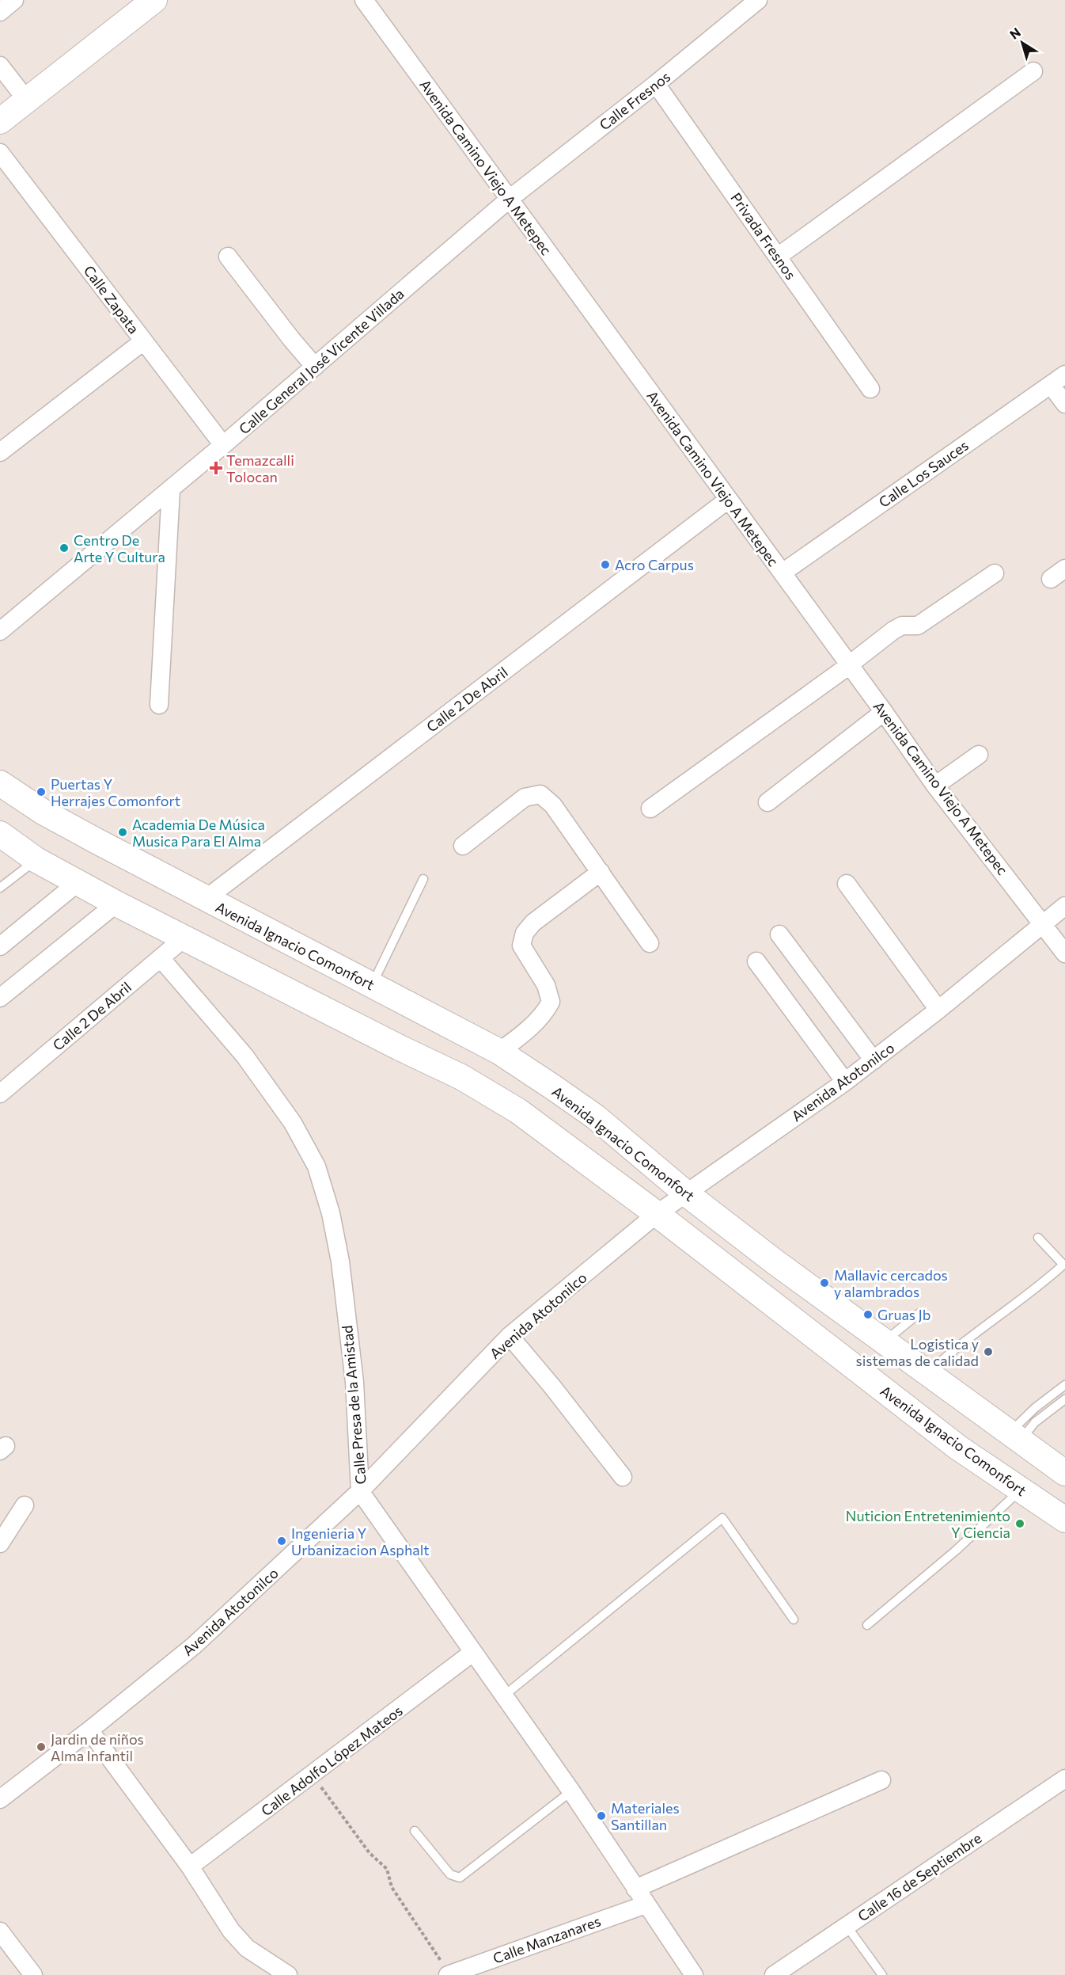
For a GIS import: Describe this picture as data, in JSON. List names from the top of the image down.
{
  "streets": {
    "main road": ["Avenida Ignacio Comonfort"],
    "street": [
      "Calle Fresnos",
      "Avenida Camino Viejo A Metepec",
      "Privada Fresnos",
      "Calle Zapata",
      "Calle General José Vicente Villada",
      "Calle Los Sauces",
      "Calle 2 De Abril",
      "Avenida Atotonilco",
      "Calle Presa de la Amistad",
      "Calle Adolfo López Mateos",
      "Calle 16 de Septiembre",
      "Calle Manzanares"
    ]
  },
  "crossings": [
    ["Calle Fresnos", "Avenida Camino Viejo A Metepec"],
    ["Calle Fresnos", "Privada Fresnos"],
    ["Calle Fresnos", "Calle General José Vicente Villada"],
    ["Avenida Camino Viejo A Metepec", "Calle General José Vicente Villada"],
    ["Avenida Camino Viejo A Metepec", "Calle Los Sauces"],
    ["Avenida Camino Viejo A Metepec", "Calle 2 De Abril"],
    ["Avenida Camino Viejo A Metepec", "Avenida Atotonilco"],
    ["Calle Zapata", "Calle General José Vicente Villada"],
    ["Calle 2 De Abril", "Avenida Ignacio Comonfort"],
    ["Calle 2 De Abril", "Calle Presa de la Amistad"],
    ["Avenida Ignacio Comonfort", "Avenida Atotonilco"],
    ["Avenida Atotonilco", "Calle Presa de la Amistad"],
    ["Calle Presa de la Amistad", "Calle Adolfo López Mateos"],
    ["Calle Presa de la Amistad", "Calle Manzanares"]
  ],
  "places": {
    "health": ["Temazcalli Tolocan"],
    "other": [
      "Centro De Arte Y Cultura",
      "Acro Carpus",
      "Puertas Y Herrajes Comonfort",
      "Academia De Música Musica Para El Alma",
      "Mallavic cercados y alambrados",
      "Gruas Jb",
      "Logistica y sistemas de calidad",
      "Nuticion Entretenimiento Y Ciencia",
      "Ingenieria Y Urbanizacion Asphalt",
      "Jardin de niños Alma Infantil",
      "Materiales Santillan"
    ]
  },
  "north": "top left"
}
